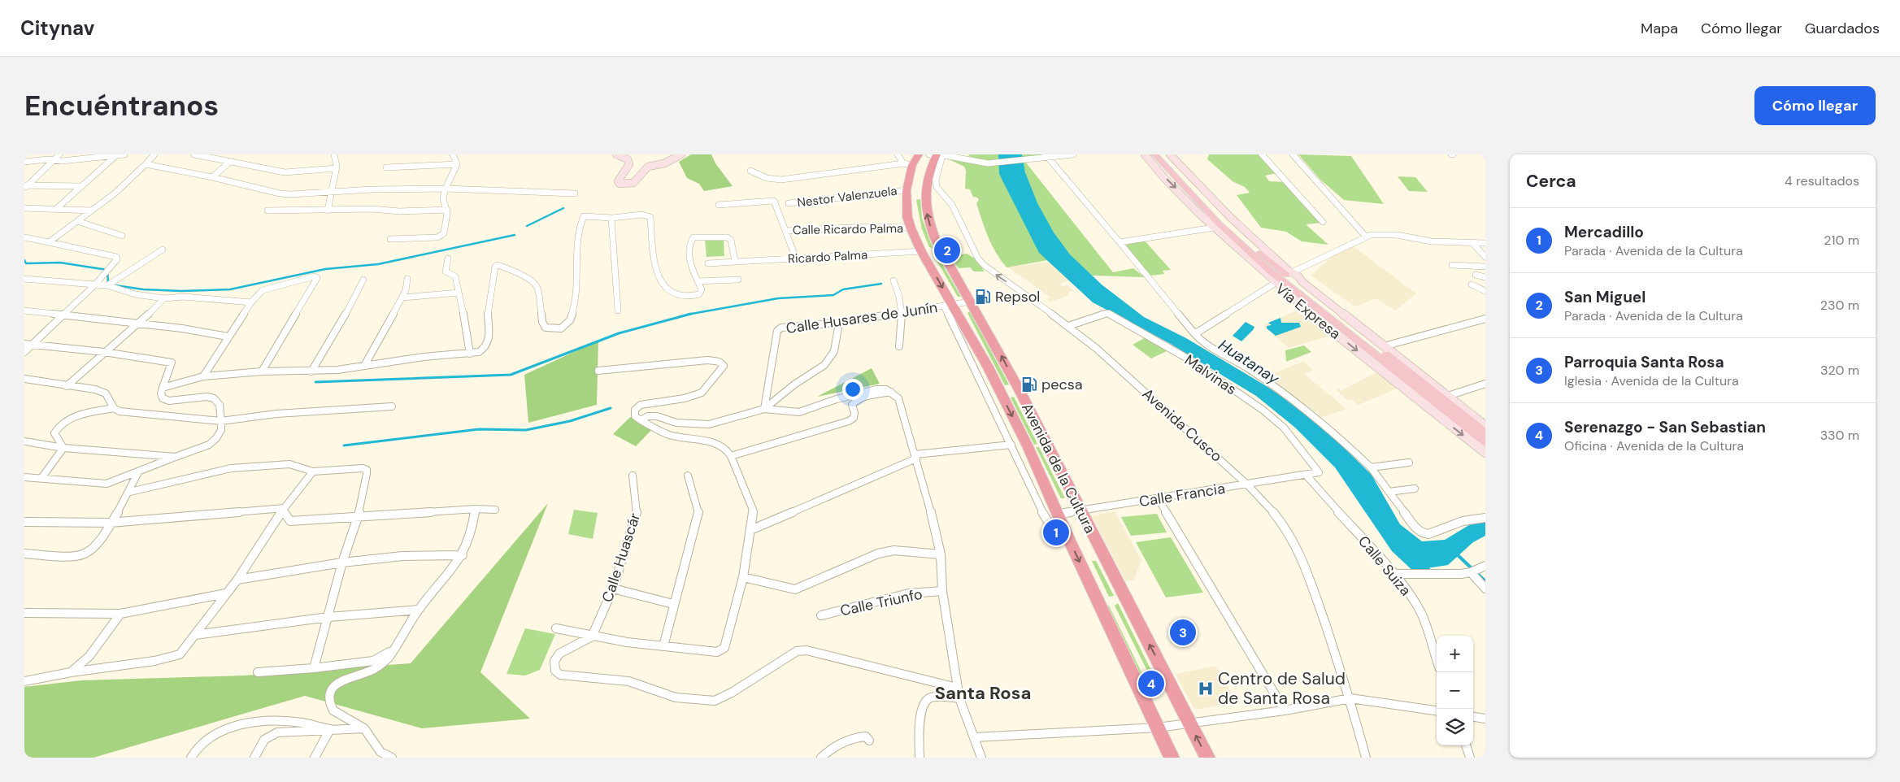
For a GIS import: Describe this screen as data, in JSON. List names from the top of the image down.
{
  "streets": {
    "highway": ["Avenida de la Cultura"],
    "main road": ["Vía Expresa"],
    "street": [
      "Nestor Valenzuela",
      "Calle Ricardo Palma",
      "Ricardo Palma",
      "Calle Husares de Junín",
      "Malvinas",
      "Avenida Cusco",
      "Calle Francia",
      "Calle Huascár",
      "Calle Suiza",
      "Calle Triunfo"
    ]
  },
  "crossings": [
    ["Nestor Valenzuela", "Avenida de la Cultura"],
    ["Calle Ricardo Palma", "Avenida de la Cultura"],
    ["Ricardo Palma", "Avenida de la Cultura"],
    ["Calle Husares de Junín", "Avenida de la Cultura"],
    ["Malvinas", "Avenida Cusco"],
    ["Malvinas", "Calle Francia"],
    ["Malvinas", "Calle Suiza"],
    ["Avenida Cusco", "Avenida de la Cultura"],
    ["Avenida Cusco", "Calle Francia"],
    ["Avenida de la Cultura", "Calle Francia"],
    ["Calle Francia", "Calle Suiza"]
  ],
  "districts": ["Santa Rosa"],
  "water": ["Huatanay"],
  "places": {
    "fuel station": ["Repsol", "pecsa"],
    "hospital": ["Centro de Salud de Santa Rosa"]
  },
  "page": {
    "header": "Citynav",
    "nav": ["Mapa", "Cómo llegar", "Guardados"],
    "buttons": "Cómo llegar",
    "title": "Encuéntranos",
    "heading": ["Cerca", "4 resultados"],
    "list": [
      {
        "mark": "1",
        "name": "Mercadillo",
        "note": "Parada · Avenida de la Cultura",
        "value": "210 m"
      },
      {
        "mark": "2",
        "name": "San Miguel",
        "note": "Parada · Avenida de la Cultura",
        "value": "230 m"
      },
      {
        "mark": "3",
        "name": "Parroquia Santa Rosa",
        "note": "Iglesia · Avenida de la Cultura",
        "value": "320 m"
      },
      {
        "mark": "4",
        "name": "Serenazgo - San Sebastian",
        "note": "Oficina · Avenida de la Cultura",
        "value": "330 m"
      }
    ],
    "pins": [
      "2",
      "1",
      "3",
      "4"
    ],
    "map_buttons": ["+", "−"]
  }
}
